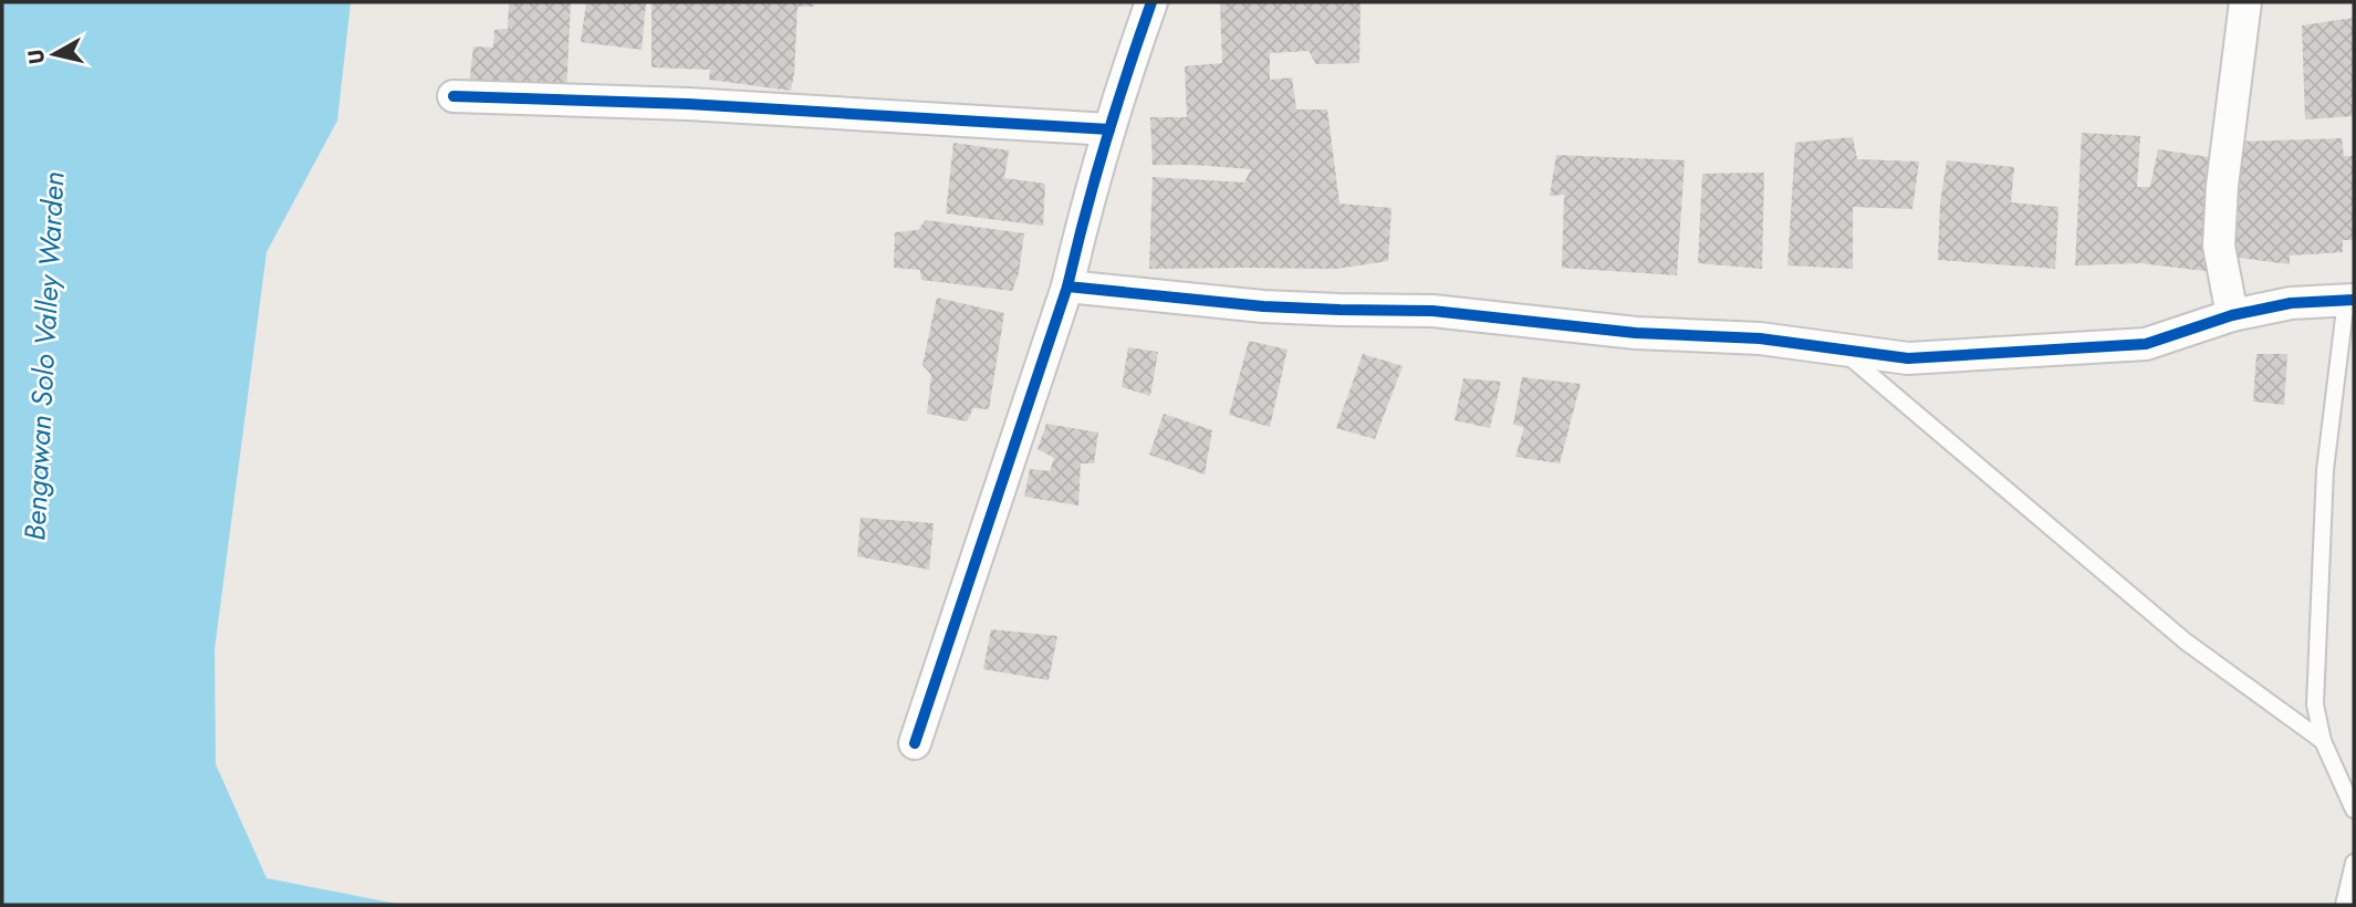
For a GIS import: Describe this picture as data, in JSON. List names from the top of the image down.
{
  "water": ["Bengawan Solo Valley Warden"],
  "north": "left"
}
